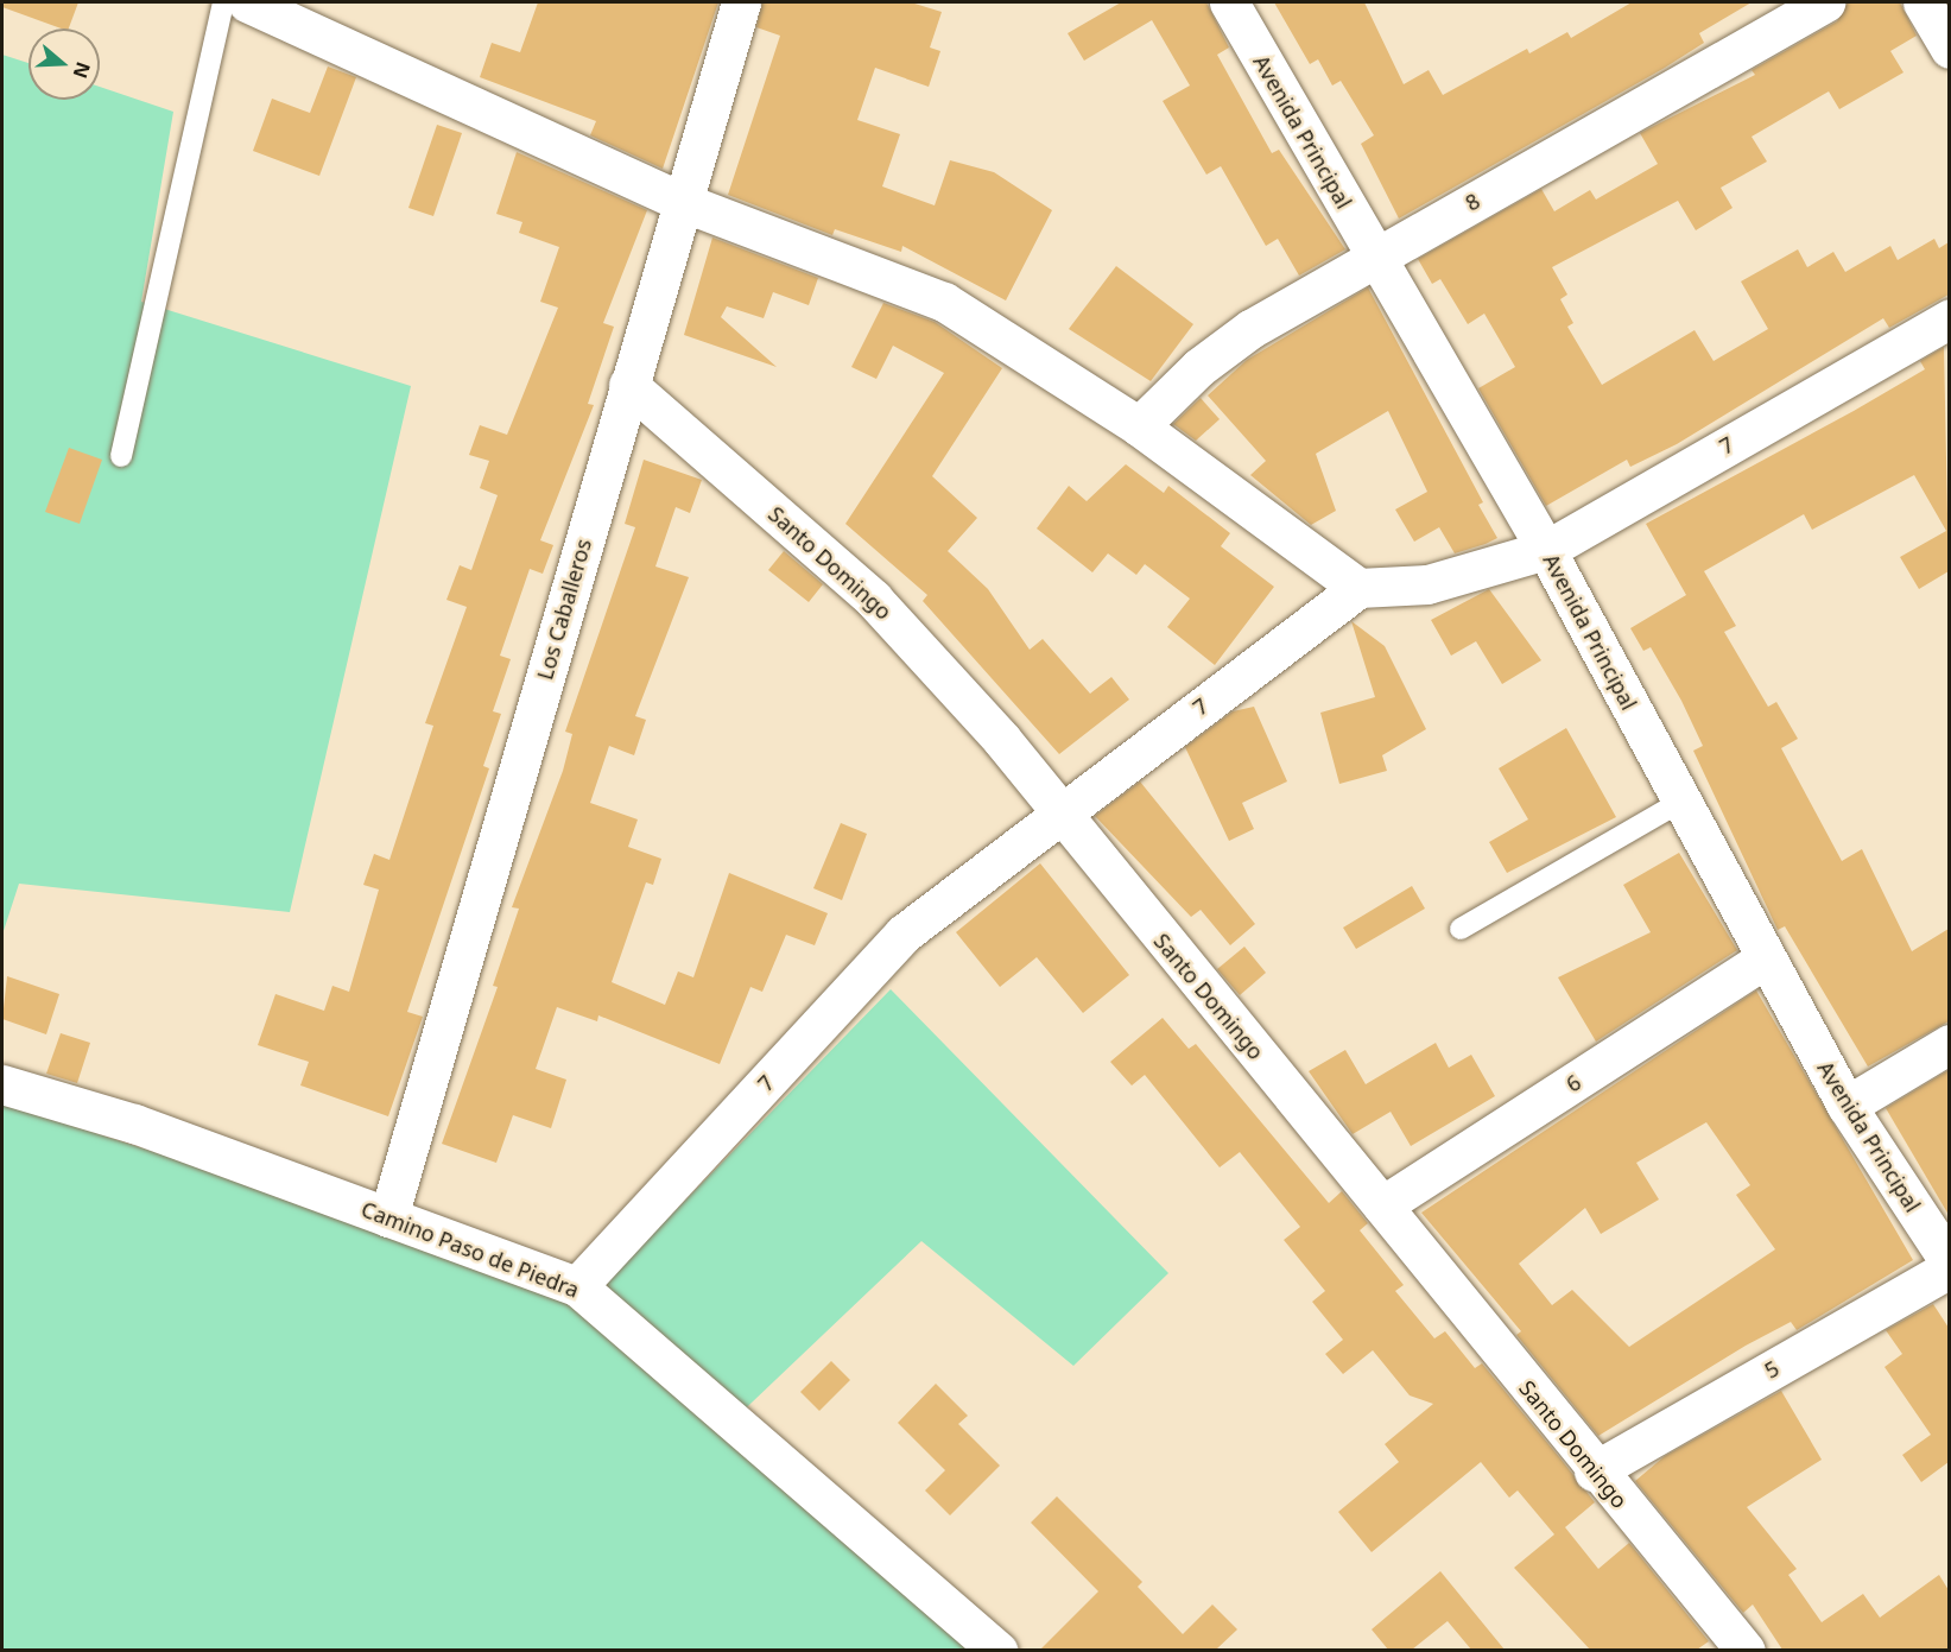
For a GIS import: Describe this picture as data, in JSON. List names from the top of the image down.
{
  "streets": {
    "street": [
      "Avenida Principal",
      "8",
      "7",
      "Santo Domingo",
      "Los Caballeros",
      "6",
      "Camino Paso de Piedra",
      "5"
    ]
  },
  "crossings": [
    ["Avenida Principal", "8"],
    ["Avenida Principal", "7"],
    ["Avenida Principal", "6"],
    ["Avenida Principal", "5"],
    ["7", "Santo Domingo"],
    ["7", "Camino Paso de Piedra"],
    ["Santo Domingo", "Los Caballeros"],
    ["Santo Domingo", "6"],
    ["Santo Domingo", "5"],
    ["Los Caballeros", "Camino Paso de Piedra"]
  ],
  "north": "right"
}
